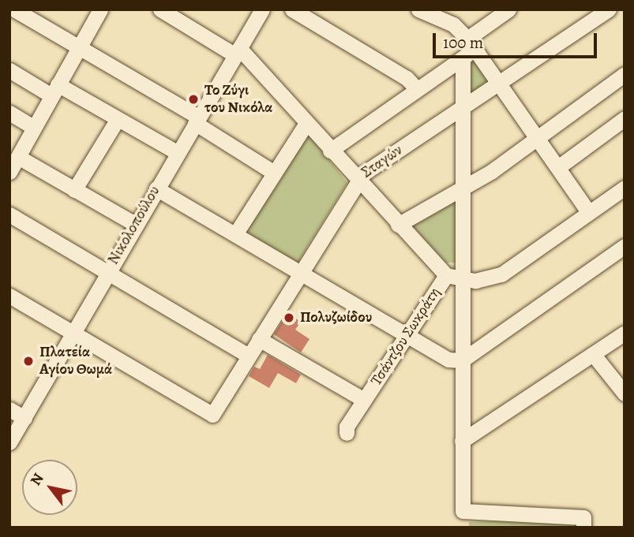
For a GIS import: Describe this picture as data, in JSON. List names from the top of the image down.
{
  "streets": {
    "street": ["Σταγών", "Νικολοπούλου", "Τσάντζου Σωκράτη"]
  },
  "crossings": [
    ["Σταγών", "Νικολοπούλου"]
  ],
  "places": ["Το Ζύγι του Νικόλα", "Πολυζωίδου", "Πλατεία Αγίου Θωμά"],
  "scale_bar": "100 m",
  "north": "top left"
}
